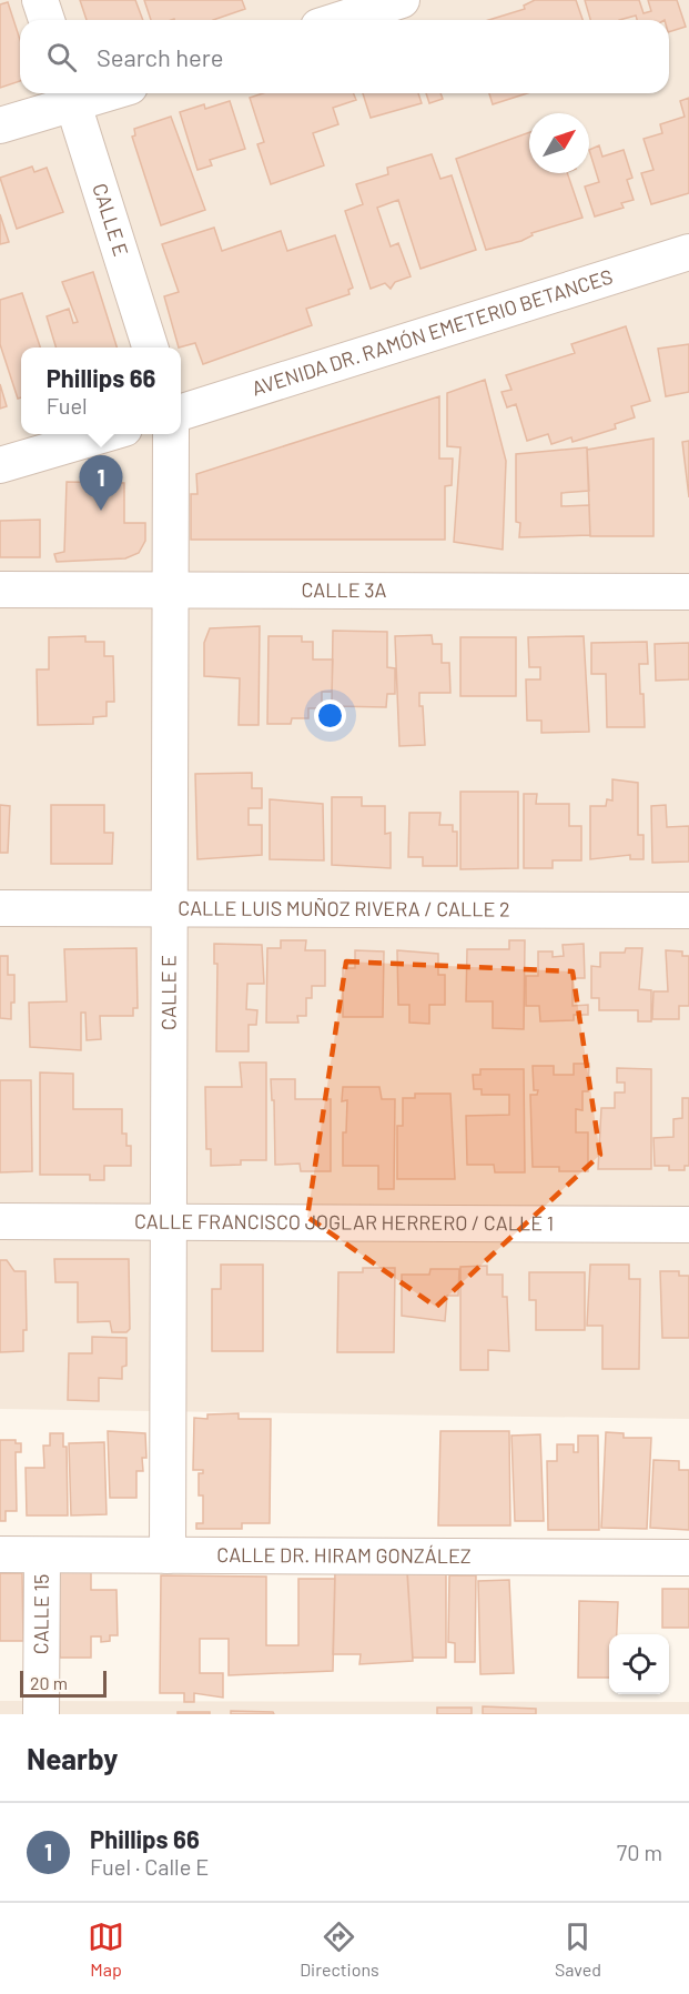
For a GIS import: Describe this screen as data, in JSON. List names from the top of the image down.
{
  "streets": {
    "street": [
      "CALLE E",
      "AVENIDA DR. RAMÓN EMETERIO BETANCES",
      "CALLE 3A",
      "CALLE LUIS MUÑOZ RIVERA / CALLE 2",
      "CALLE FRANCISCO JOGLAR HERRERO / CALLE 1",
      "CALLE DR. HIRAM GONZÁLEZ",
      "CALLE 15"
    ]
  },
  "crossings": [
    ["CALLE E", "CALLE 3A"],
    ["CALLE E", "CALLE LUIS MUÑOZ RIVERA / CALLE 2"],
    ["CALLE E", "CALLE FRANCISCO JOGLAR HERRERO / CALLE 1"],
    ["CALLE E", "CALLE DR. HIRAM GONZÁLEZ"],
    ["CALLE DR. HIRAM GONZÁLEZ", "CALLE 15"]
  ],
  "scale_bar": "20 m",
  "north": "top right",
  "page": {
    "search": "Search here",
    "popup": ["Phillips 66", "Fuel"],
    "pins": "1",
    "scale": "20 m",
    "heading": "Nearby",
    "list": [
      {
        "mark": "1",
        "name": "Phillips 66",
        "note": "Fuel · Calle E",
        "value": "70 m"
      }
    ],
    "nav": ["Map", "Directions", "Saved"]
  }
}
